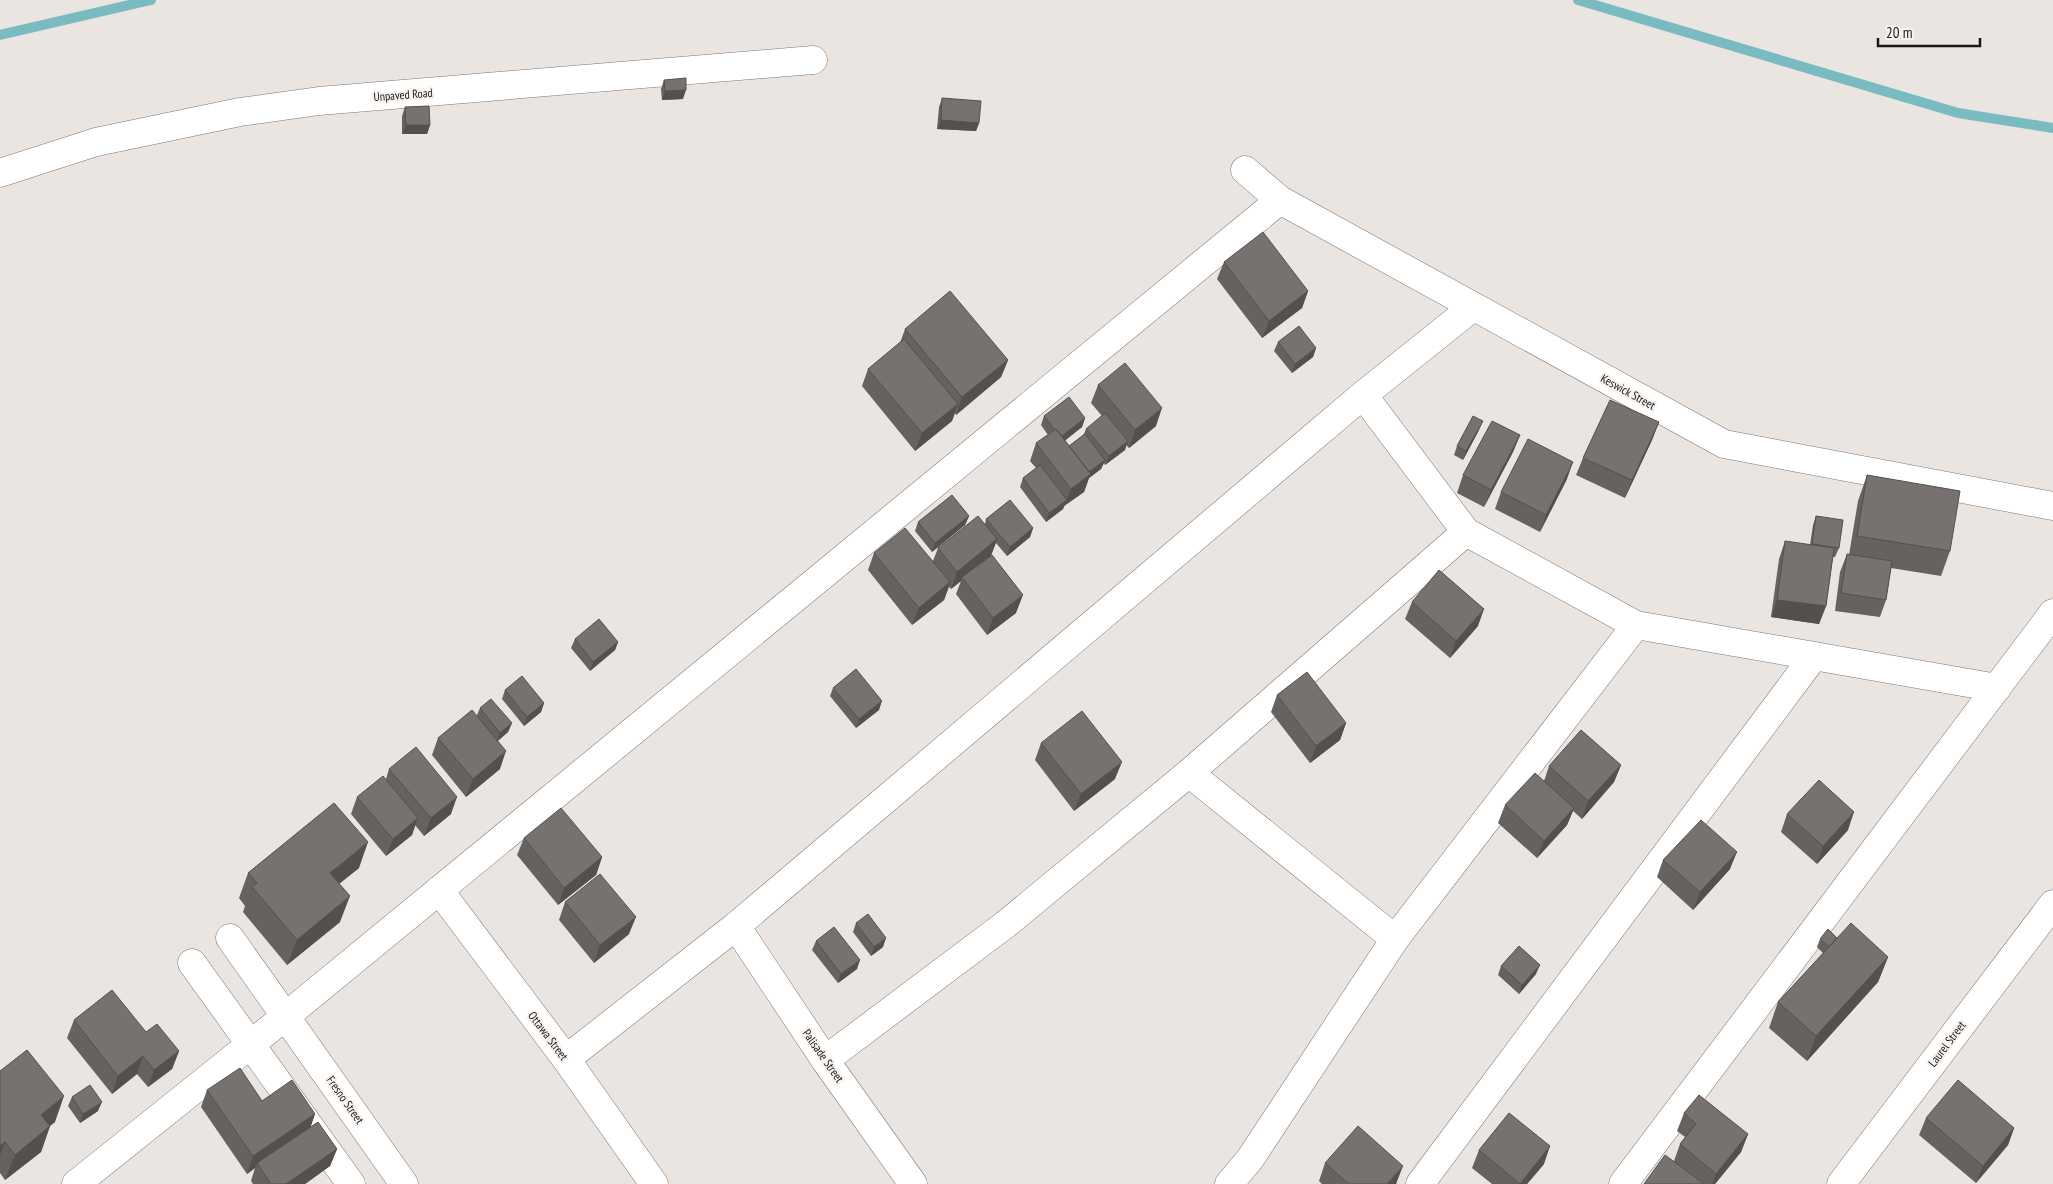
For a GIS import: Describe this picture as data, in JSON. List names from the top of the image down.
{
  "streets": {
    "street": [
      "Unpaved Road",
      "Keswick Street",
      "Ottawa Street",
      "Laurel Street",
      "Palisade Street",
      "Fresno Street"
    ]
  },
  "scale_bar": "20 m"
}
